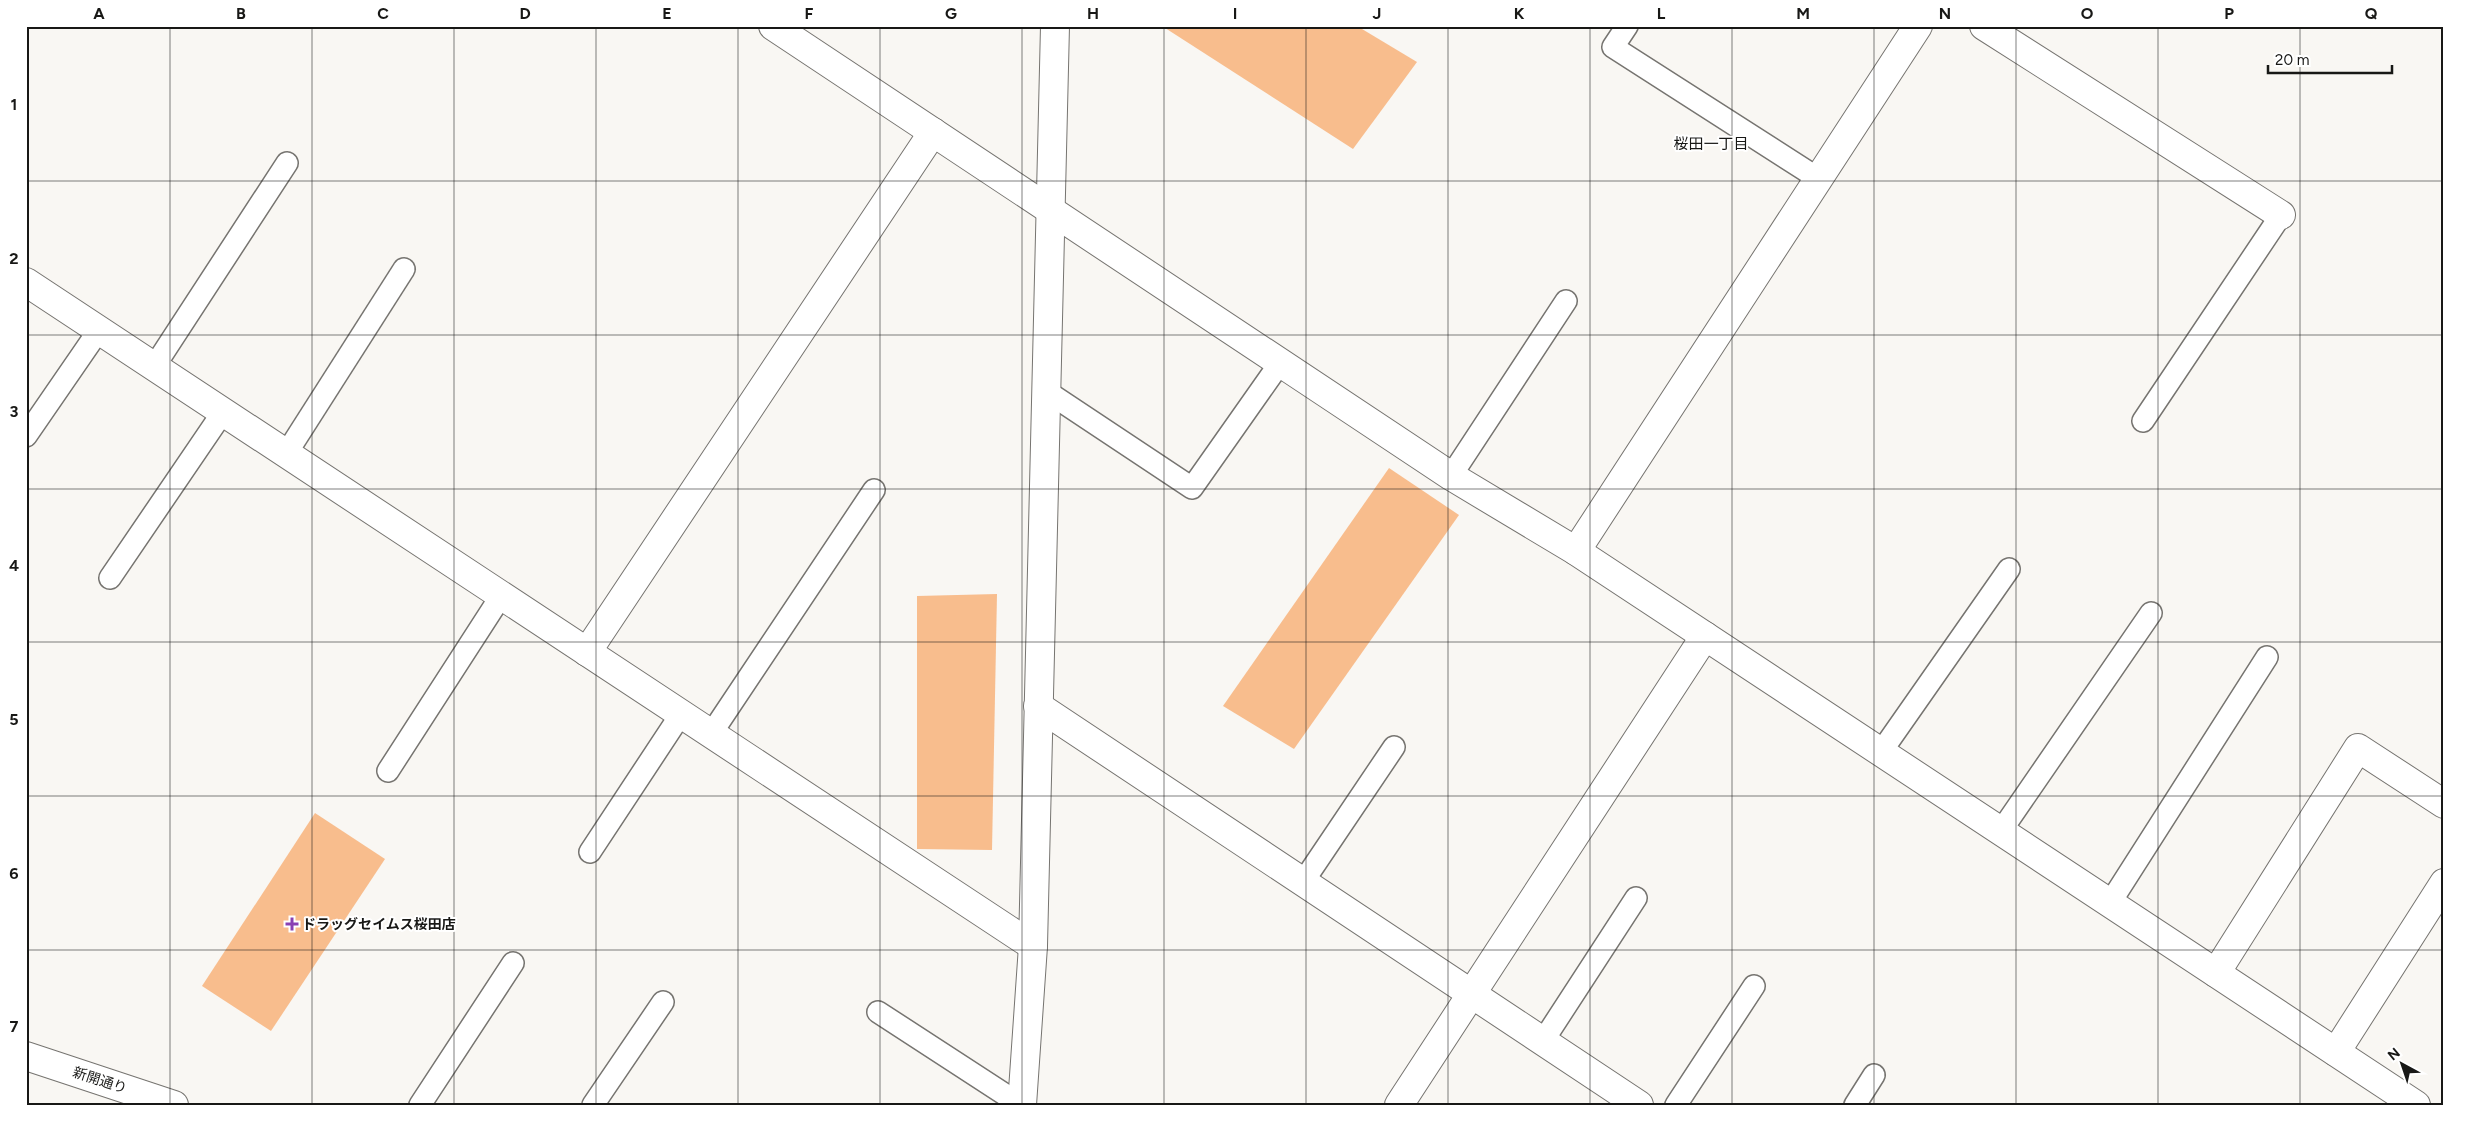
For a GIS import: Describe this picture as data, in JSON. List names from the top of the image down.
{
  "streets": {
    "street": ["新開通り"]
  },
  "districts": ["桜田一丁目"],
  "places": {
    "health": ["ドラッグセイムス桜田店"]
  },
  "scale_bar": "20 m",
  "north": "top left",
  "grid": {
    "columns": [
      "A",
      "B",
      "C",
      "D",
      "E",
      "F",
      "G",
      "H",
      "I",
      "J",
      "K",
      "L",
      "M",
      "N",
      "O",
      "P",
      "Q"
    ],
    "rows": [
      "1",
      "2",
      "3",
      "4",
      "5",
      "6",
      "7"
    ]
  }
}
